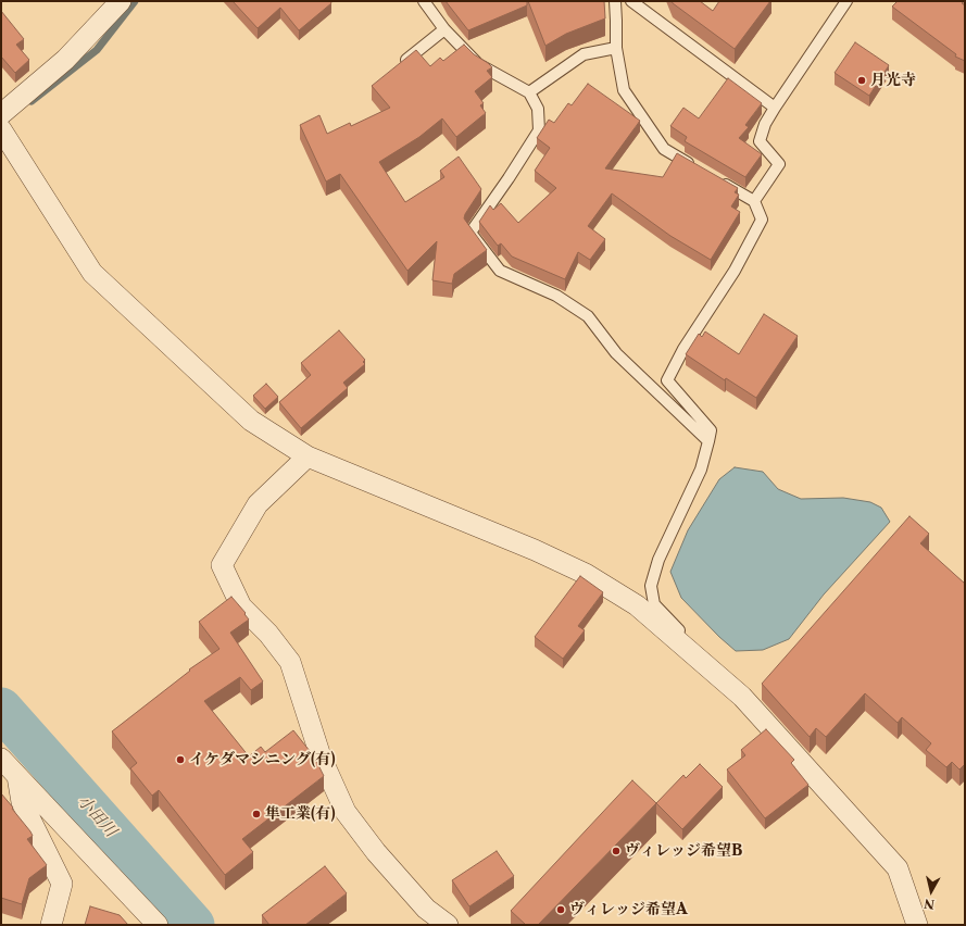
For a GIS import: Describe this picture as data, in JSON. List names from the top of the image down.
{
  "water": ["小田川"],
  "places": [
    "月光寺",
    "イケダマシニング(有)",
    "隼工業(有)",
    "ヴィレッジ希望B",
    "ヴィレッジ希望A"
  ],
  "north": "bottom"
}
